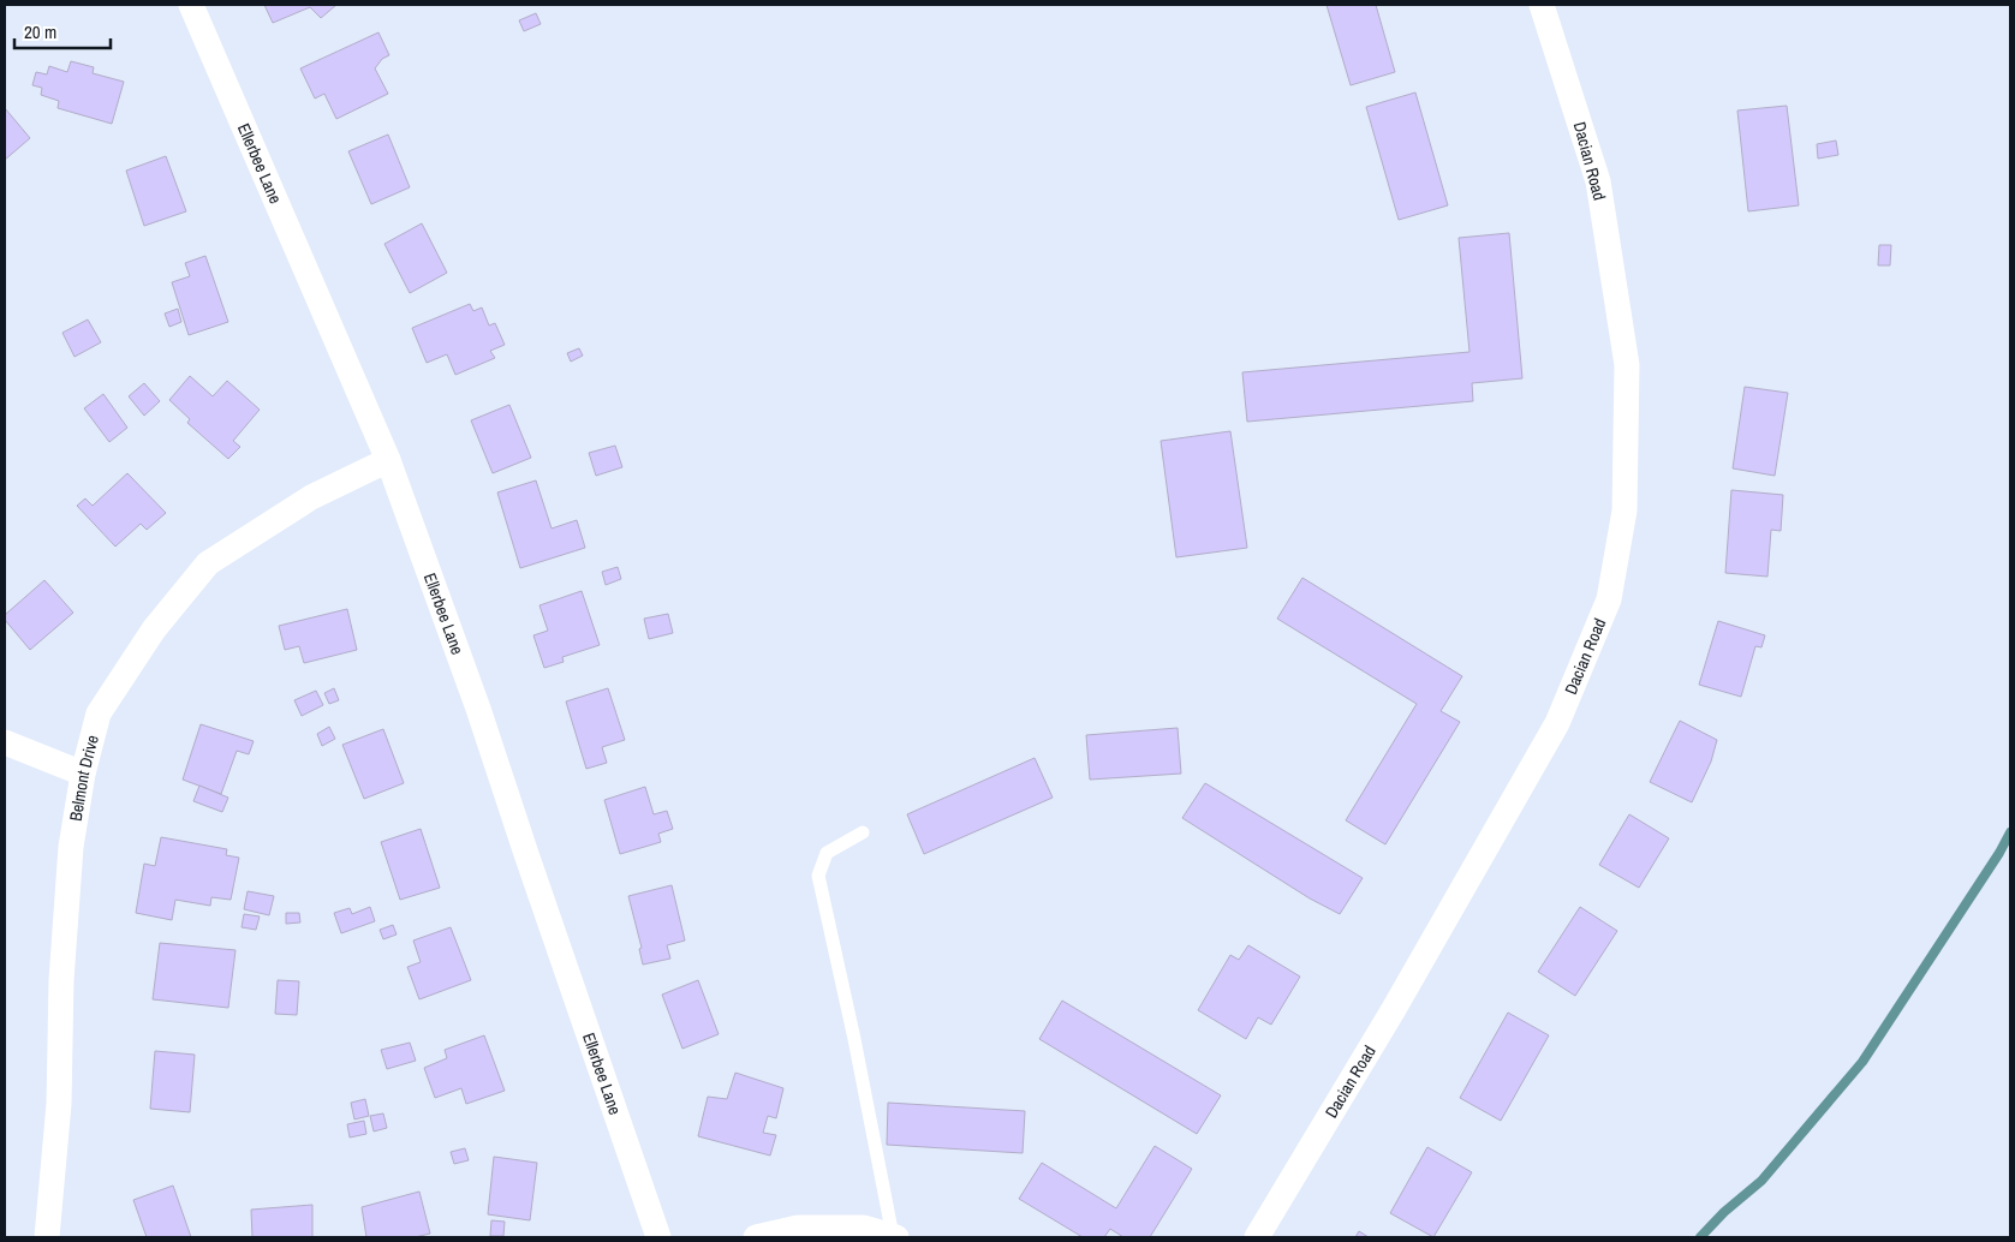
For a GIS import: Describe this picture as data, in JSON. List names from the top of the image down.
{
  "streets": {
    "street": ["Dacian Road", "Ellerbee Lane", "Belmont Drive"]
  },
  "crossings": [
    ["Ellerbee Lane", "Belmont Drive"]
  ],
  "scale_bar": "20 m"
}
